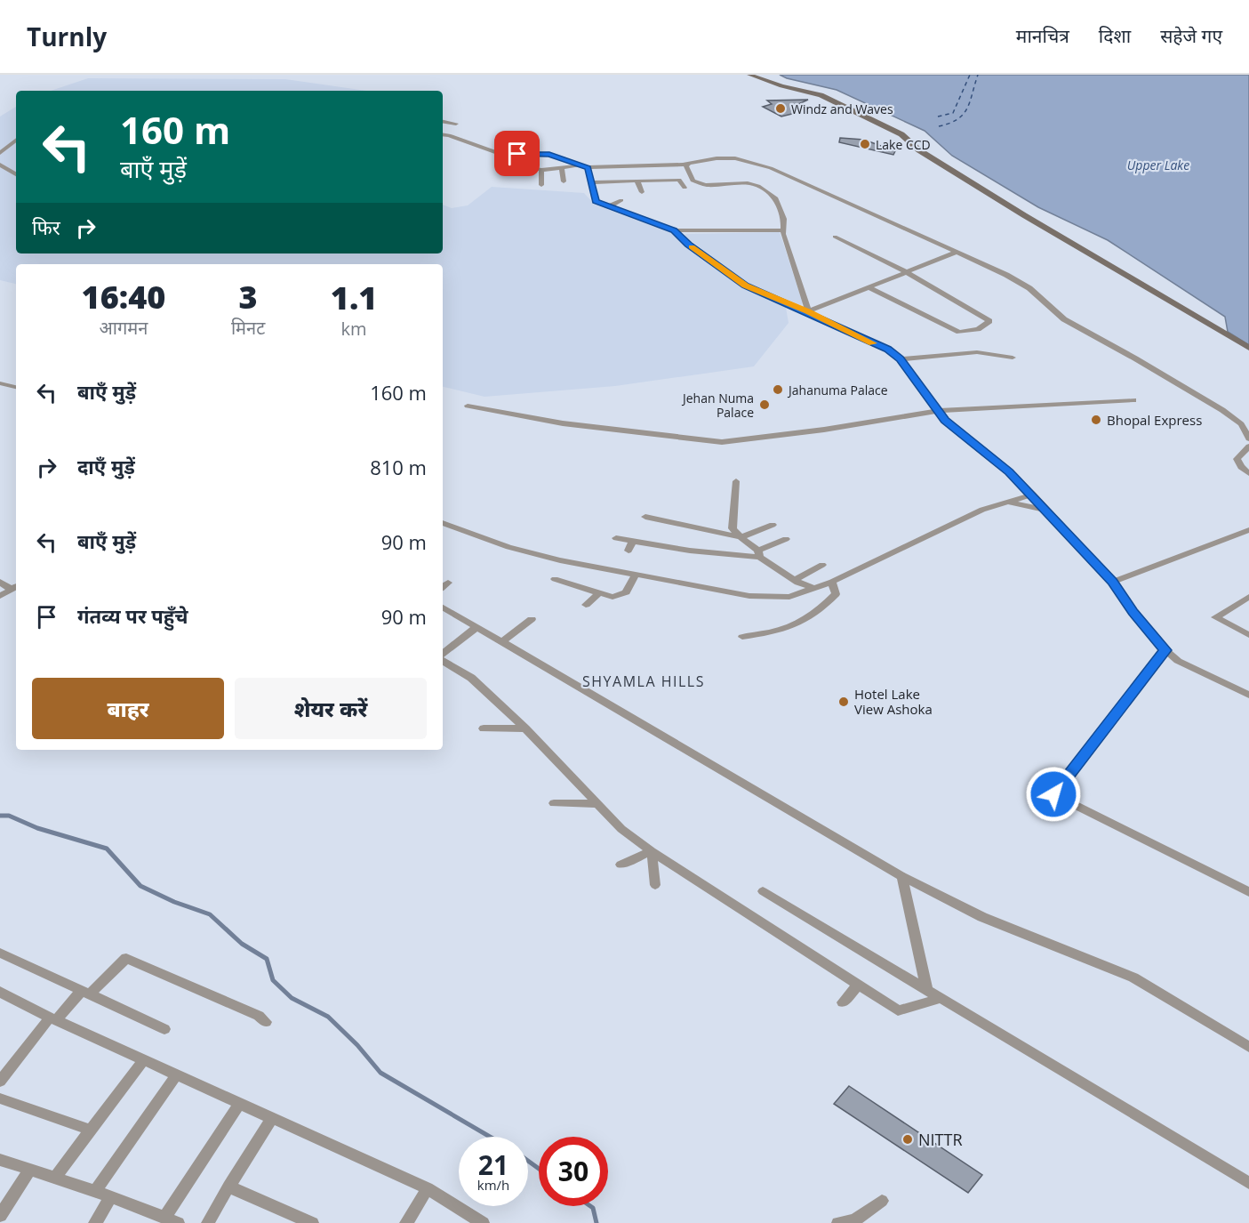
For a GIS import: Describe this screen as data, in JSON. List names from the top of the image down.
{
  "districts": ["SHYAMLA HILLS"],
  "water": ["Upper Lake"],
  "places": [
    "Windz and Waves",
    "Lake CCD",
    "Jahanuma Palace",
    "Jehan Numa Palace",
    "Bhopal Express",
    "Hotel Lake View Ashoka",
    "NITTR"
  ],
  "page": {
    "header": "Turnly",
    "nav": ["मानचित्र", "दिशा", "सहेजे गए"],
    "turn": ["160 m", "बाएँ मुड़ें"],
    "then": "फिर",
    "eta": [
      "16:40",
      "आगमन",
      "3",
      "मिनट",
      "1.1",
      "km"
    ],
    "list": [
      {
        "name": "बाएँ मुड़ें",
        "value": "160 m"
      },
      {
        "name": "दाएँ मुड़ें",
        "value": "810 m"
      },
      {
        "name": "बाएँ मुड़ें",
        "value": "90 m"
      },
      {
        "name": "गंतव्य पर पहुँचे",
        "value": "90 m"
      }
    ],
    "buttons": ["बाहर", "शेयर करें"],
    "speed": "21 km/h",
    "limit": "30"
  }
}
